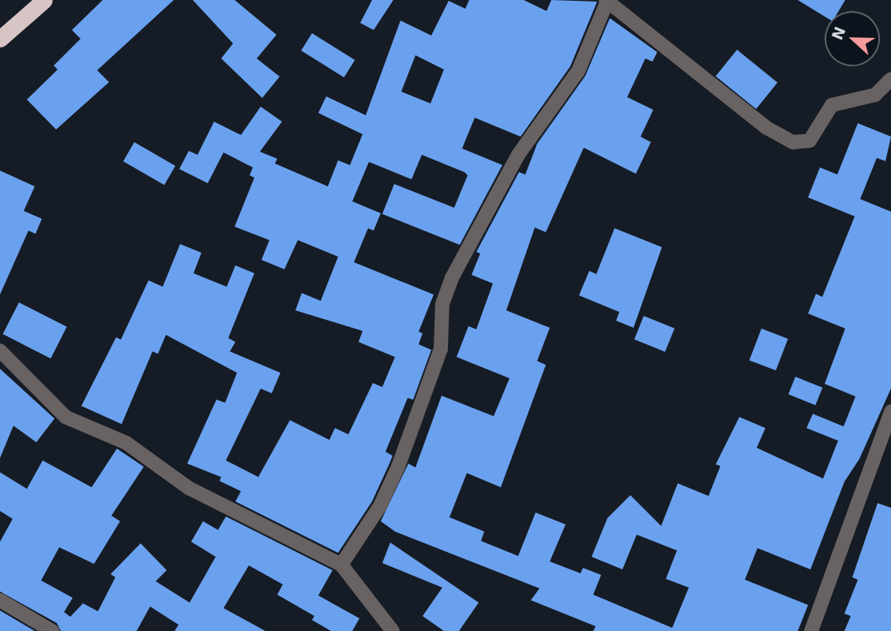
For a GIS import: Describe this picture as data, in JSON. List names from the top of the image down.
{
  "north": "left"
}
